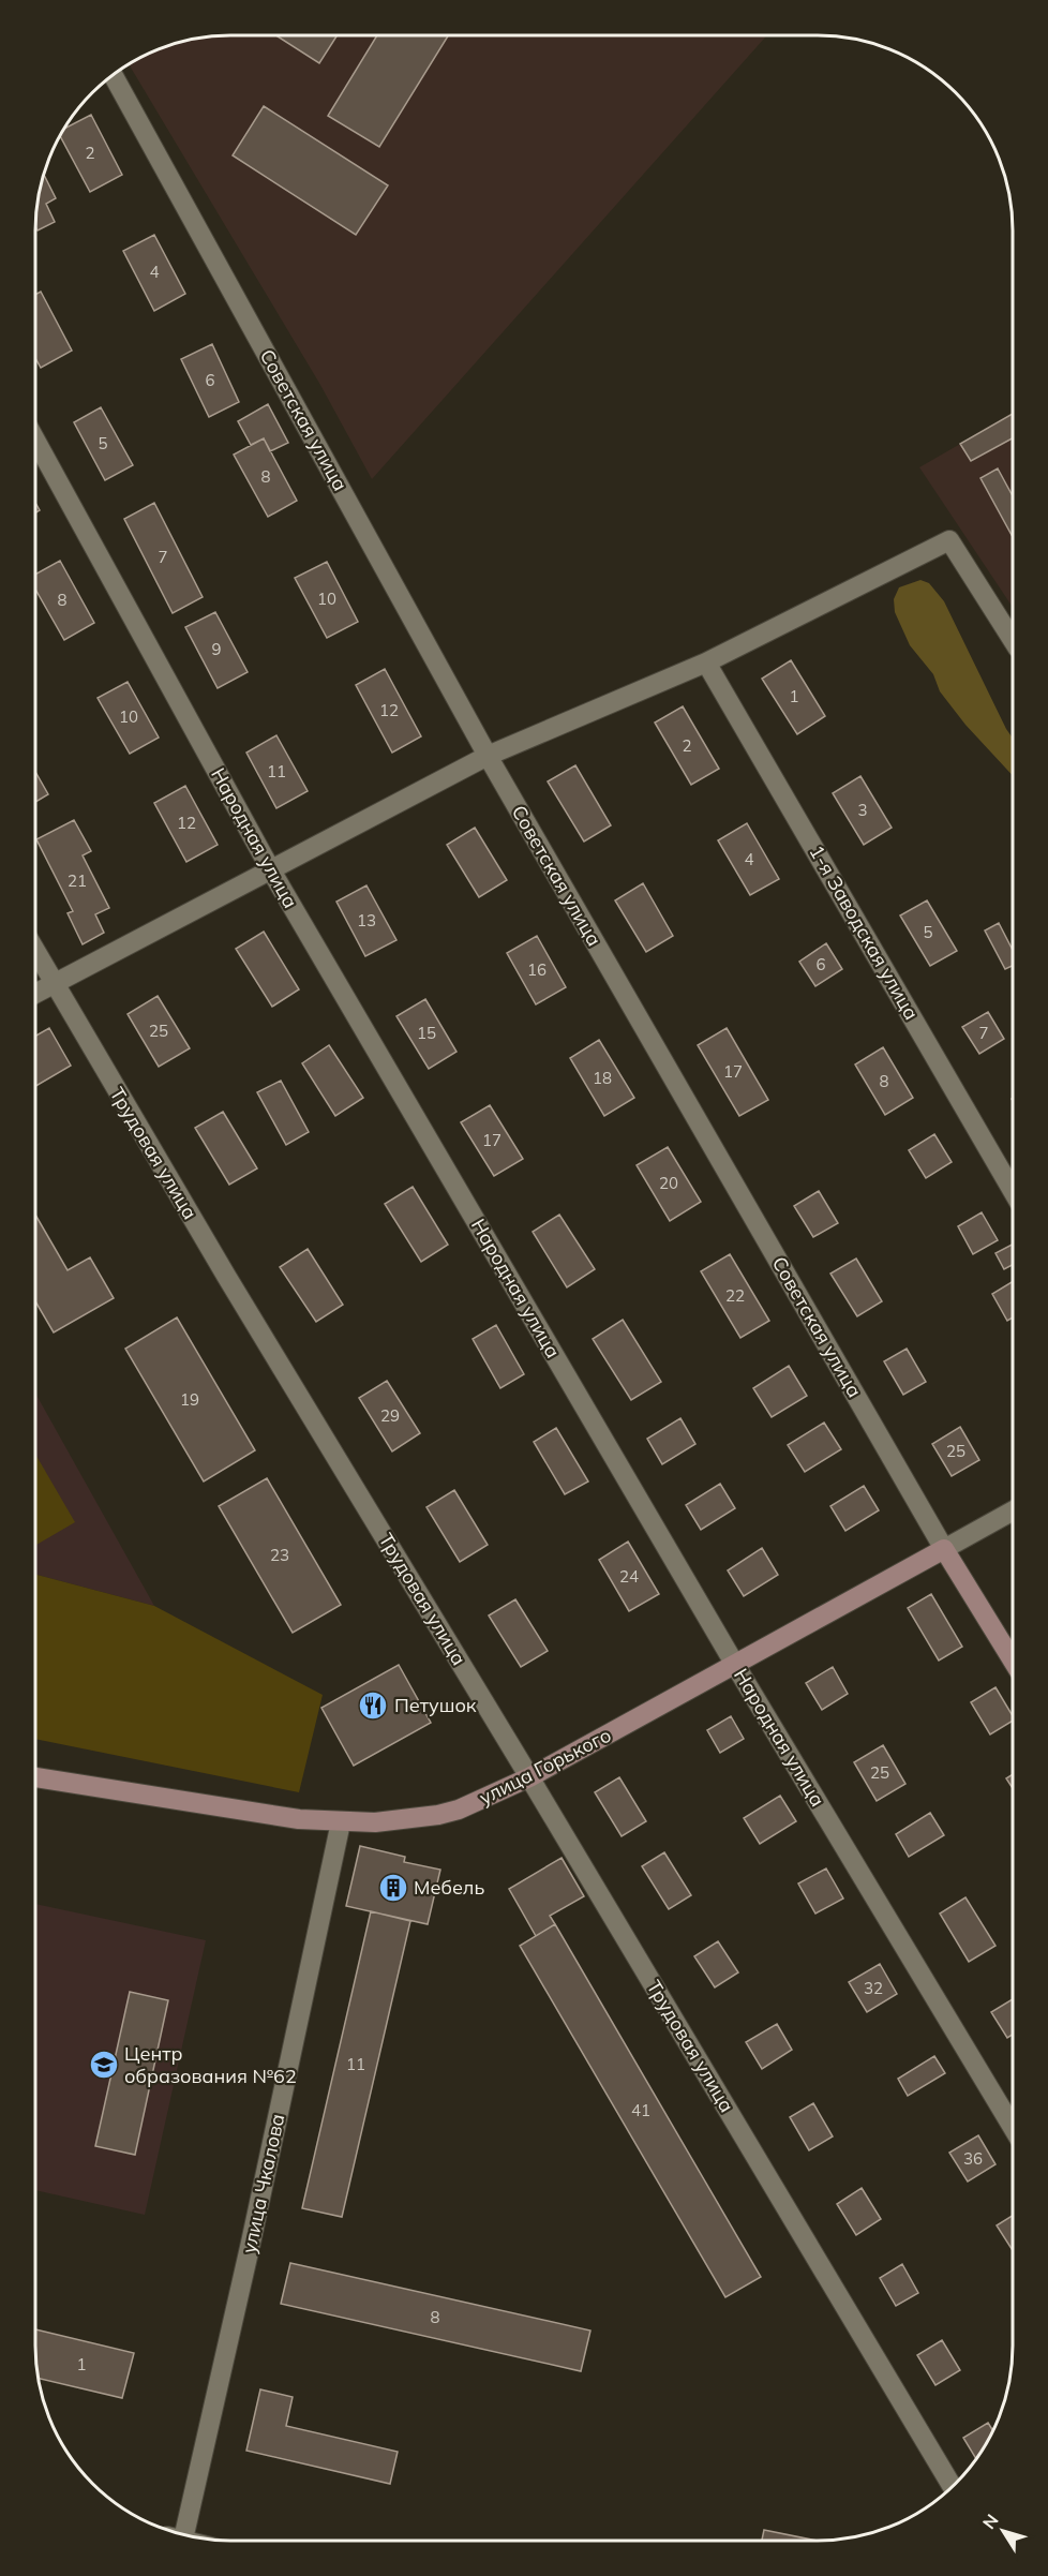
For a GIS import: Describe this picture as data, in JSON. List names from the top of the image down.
{
  "streets": {
    "street": [
      "Советская улица",
      "Народная улица",
      "1-я Заводская улица",
      "Трудовая улица",
      "улица Горького",
      "улица Чкалова"
    ]
  },
  "crossings": [
    ["Советская улица", "улица Горького"],
    ["Народная улица", "улица Горького"],
    ["Трудовая улица", "улица Горького"],
    ["улица Горького", "улица Чкалова"]
  ],
  "places": {
    "restaurant": ["Петушок"],
    "building": ["Мебель"],
    "school or university": ["Центр образования №62"]
  },
  "house_numbers": [
    "2",
    "4",
    "6",
    "5",
    "8",
    "7",
    "10",
    "8",
    "9",
    "1",
    "12",
    "10",
    "2",
    "11",
    "3",
    "12",
    "4",
    "21",
    "13",
    "5",
    "6",
    "16",
    "25",
    "15",
    "7",
    "17",
    "18",
    "8",
    "17",
    "20",
    "22",
    "19",
    "29",
    "25",
    "23",
    "24",
    "25",
    "32",
    "11",
    "41",
    "36",
    "8",
    "1"
  ],
  "north": "top left"
}
